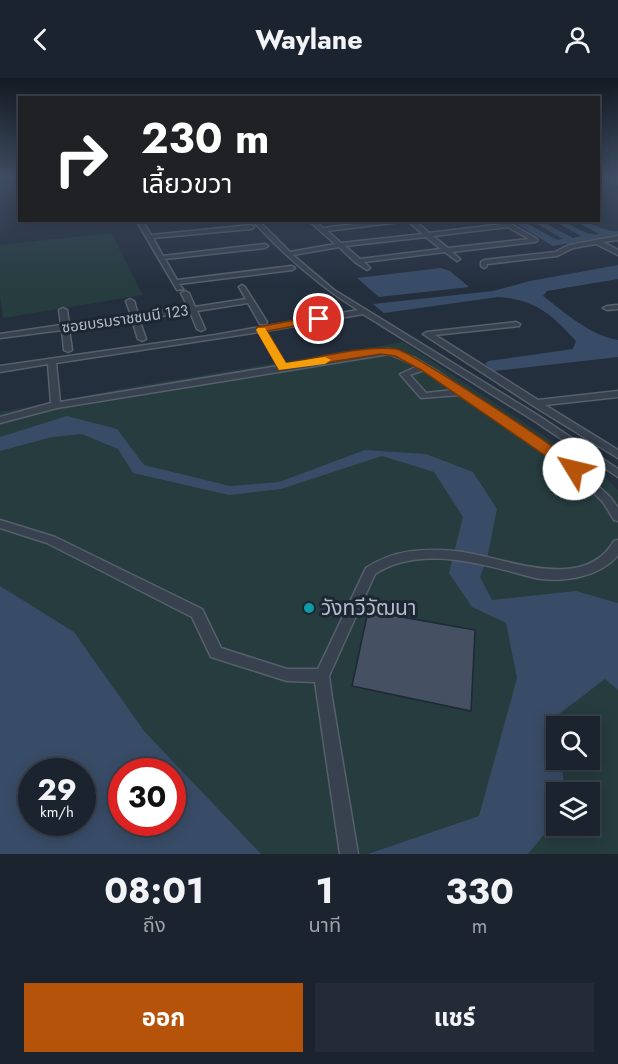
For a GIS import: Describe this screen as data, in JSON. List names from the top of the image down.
{
  "streets": {
    "street": ["ซอยบรมราชชนนี 123"]
  },
  "places": ["วังทวีวัฒนา"],
  "page": {
    "header": "Waylane",
    "turn": ["230 m", "เลี้ยวขวา"],
    "speed": "29 km/h",
    "limit": "30",
    "eta": [
      "08:01",
      "ถึง",
      "1",
      "นาที",
      "330",
      "m"
    ],
    "buttons": ["ออก", "แชร์"]
  }
}
